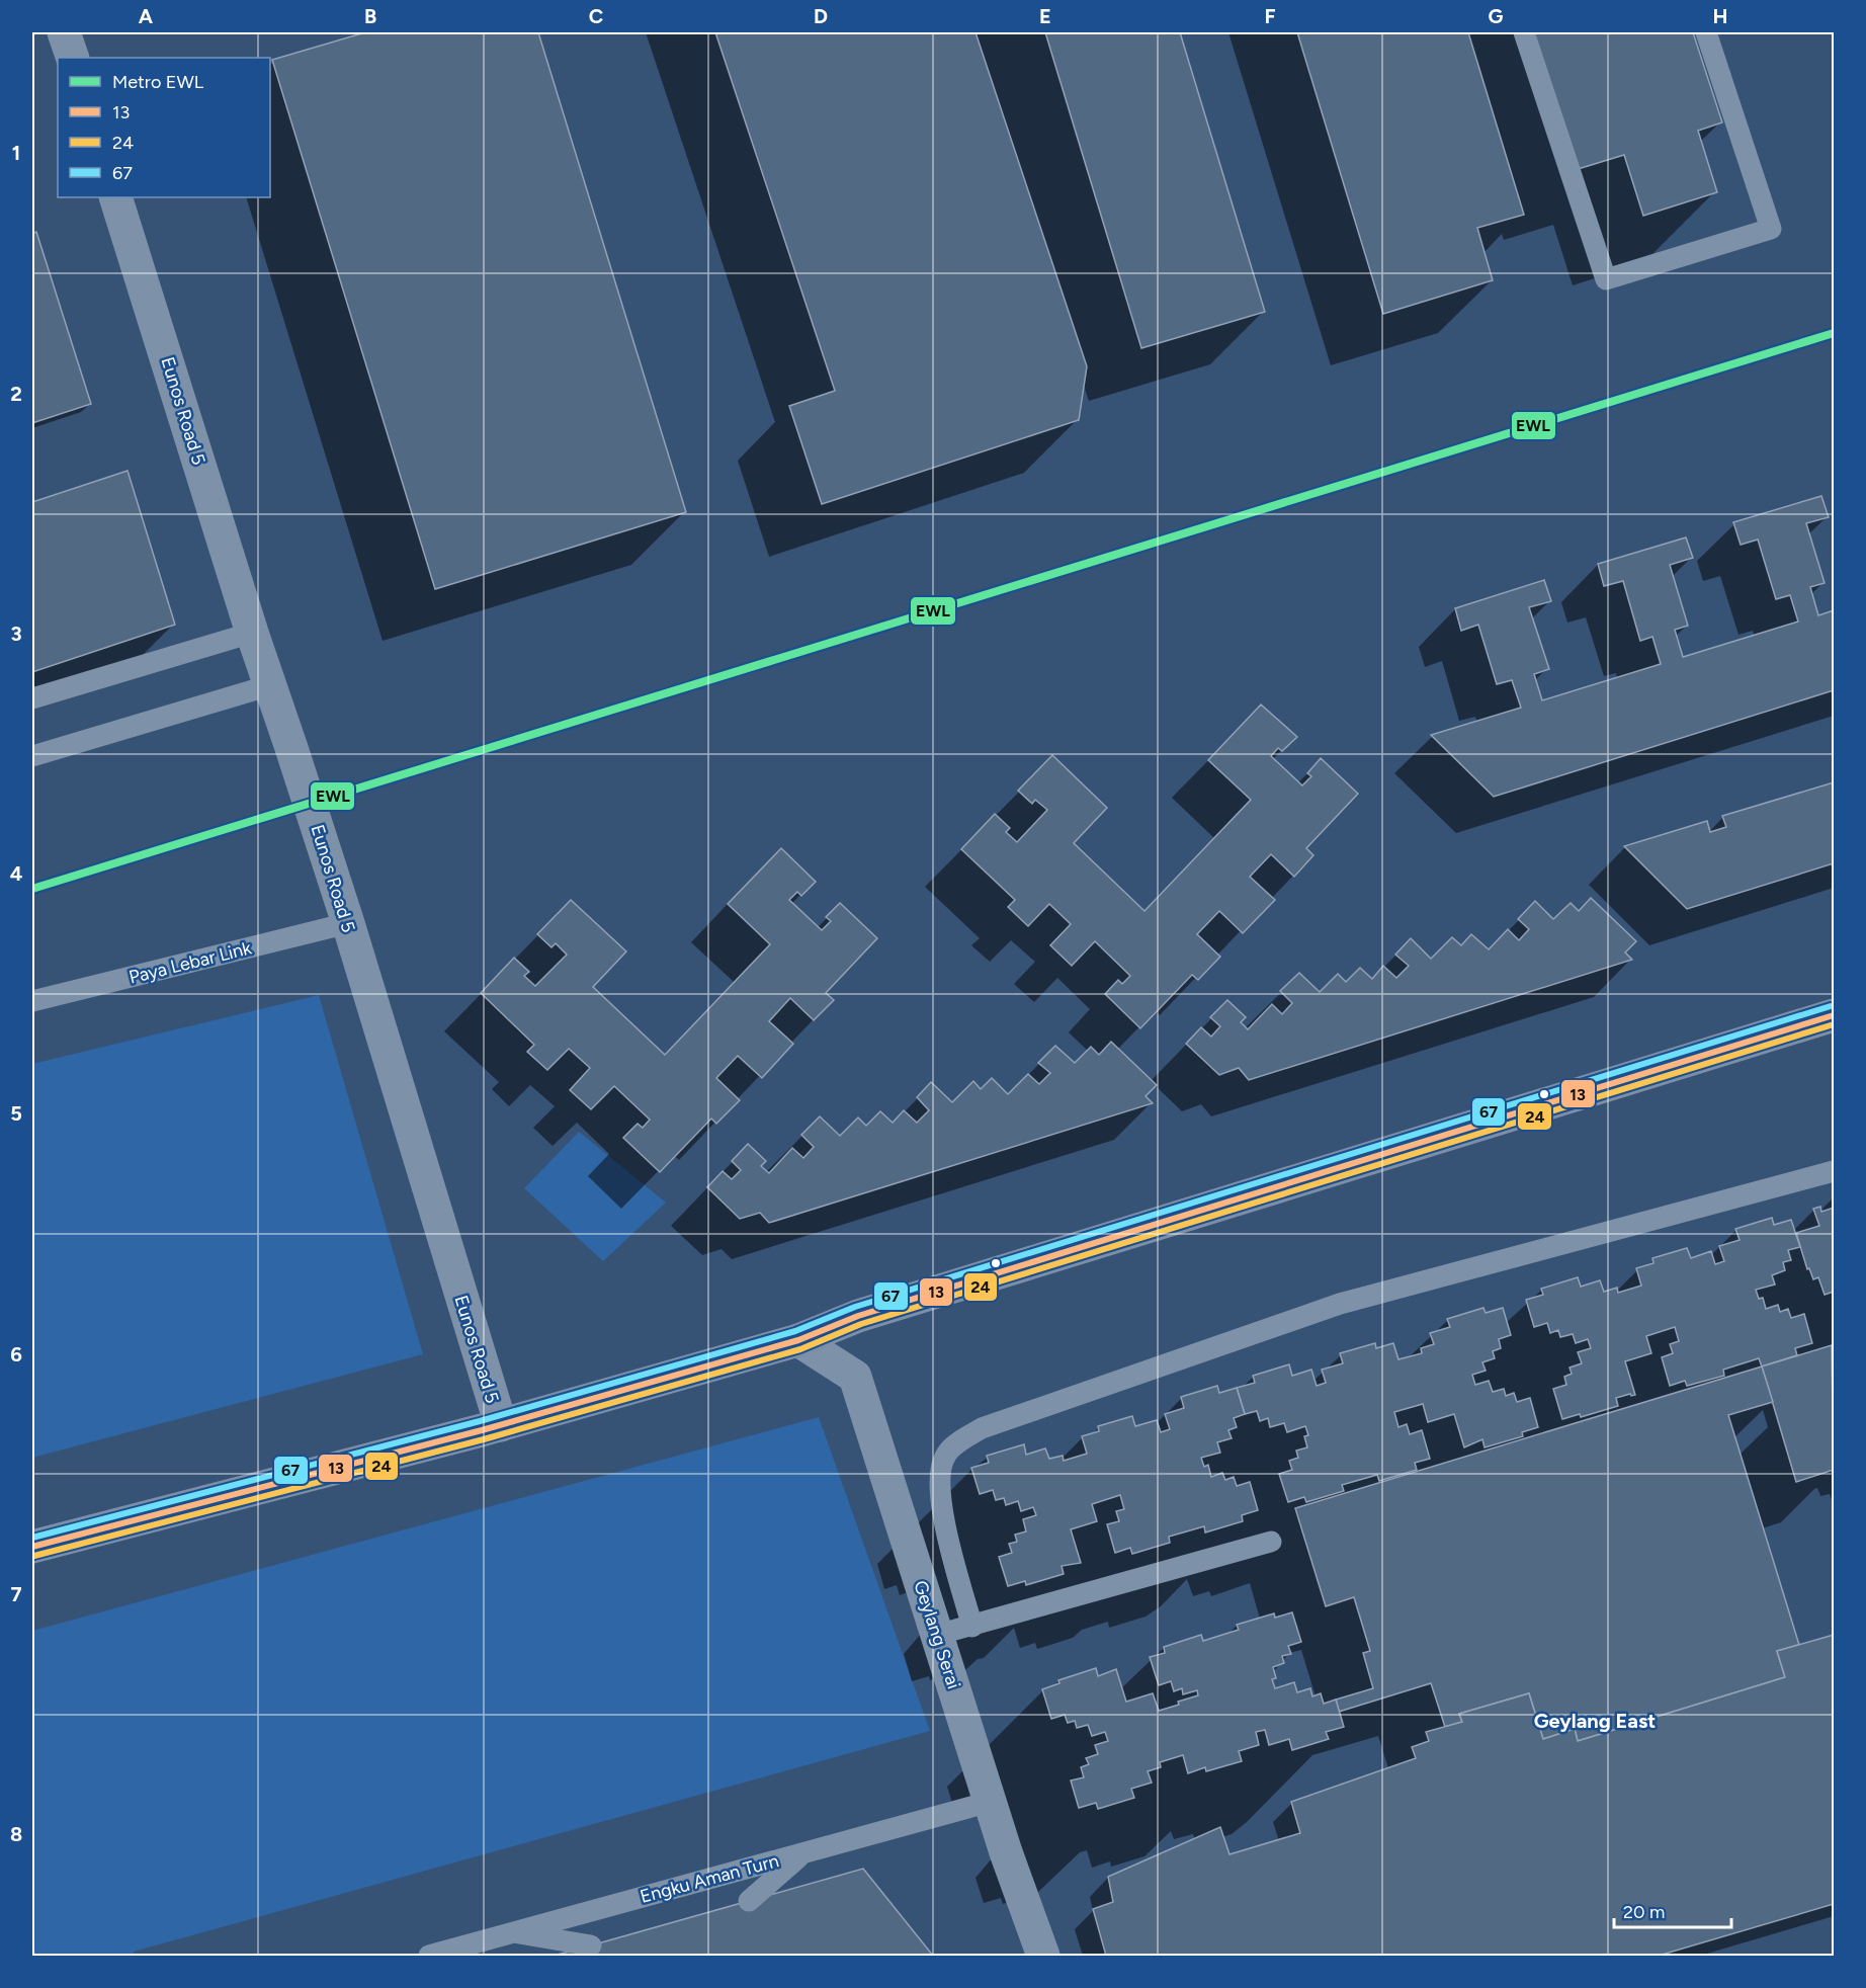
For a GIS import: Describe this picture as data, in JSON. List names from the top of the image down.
{
  "streets": {
    "street": ["Eunos Road 5", "Geylang Serai"],
    "lane": ["Paya Lebar Link", "Engku Aman Turn"]
  },
  "crossings": [
    ["Eunos Road 5", "Paya Lebar Link"],
    ["Geylang Serai", "Engku Aman Turn"]
  ],
  "districts": ["Geylang East"],
  "lines": [
    "metro line EWL",
    "transit line 67",
    "transit line 13",
    "transit line 24"
  ],
  "legend": [
    "Metro EWL",
    "13",
    "24",
    "67"
  ],
  "scale_bar": "20 m",
  "grid": {
    "columns": [
      "A",
      "B",
      "C",
      "D",
      "E",
      "F",
      "G",
      "H"
    ],
    "rows": [
      "1",
      "2",
      "3",
      "4",
      "5",
      "6",
      "7",
      "8"
    ]
  }
}
